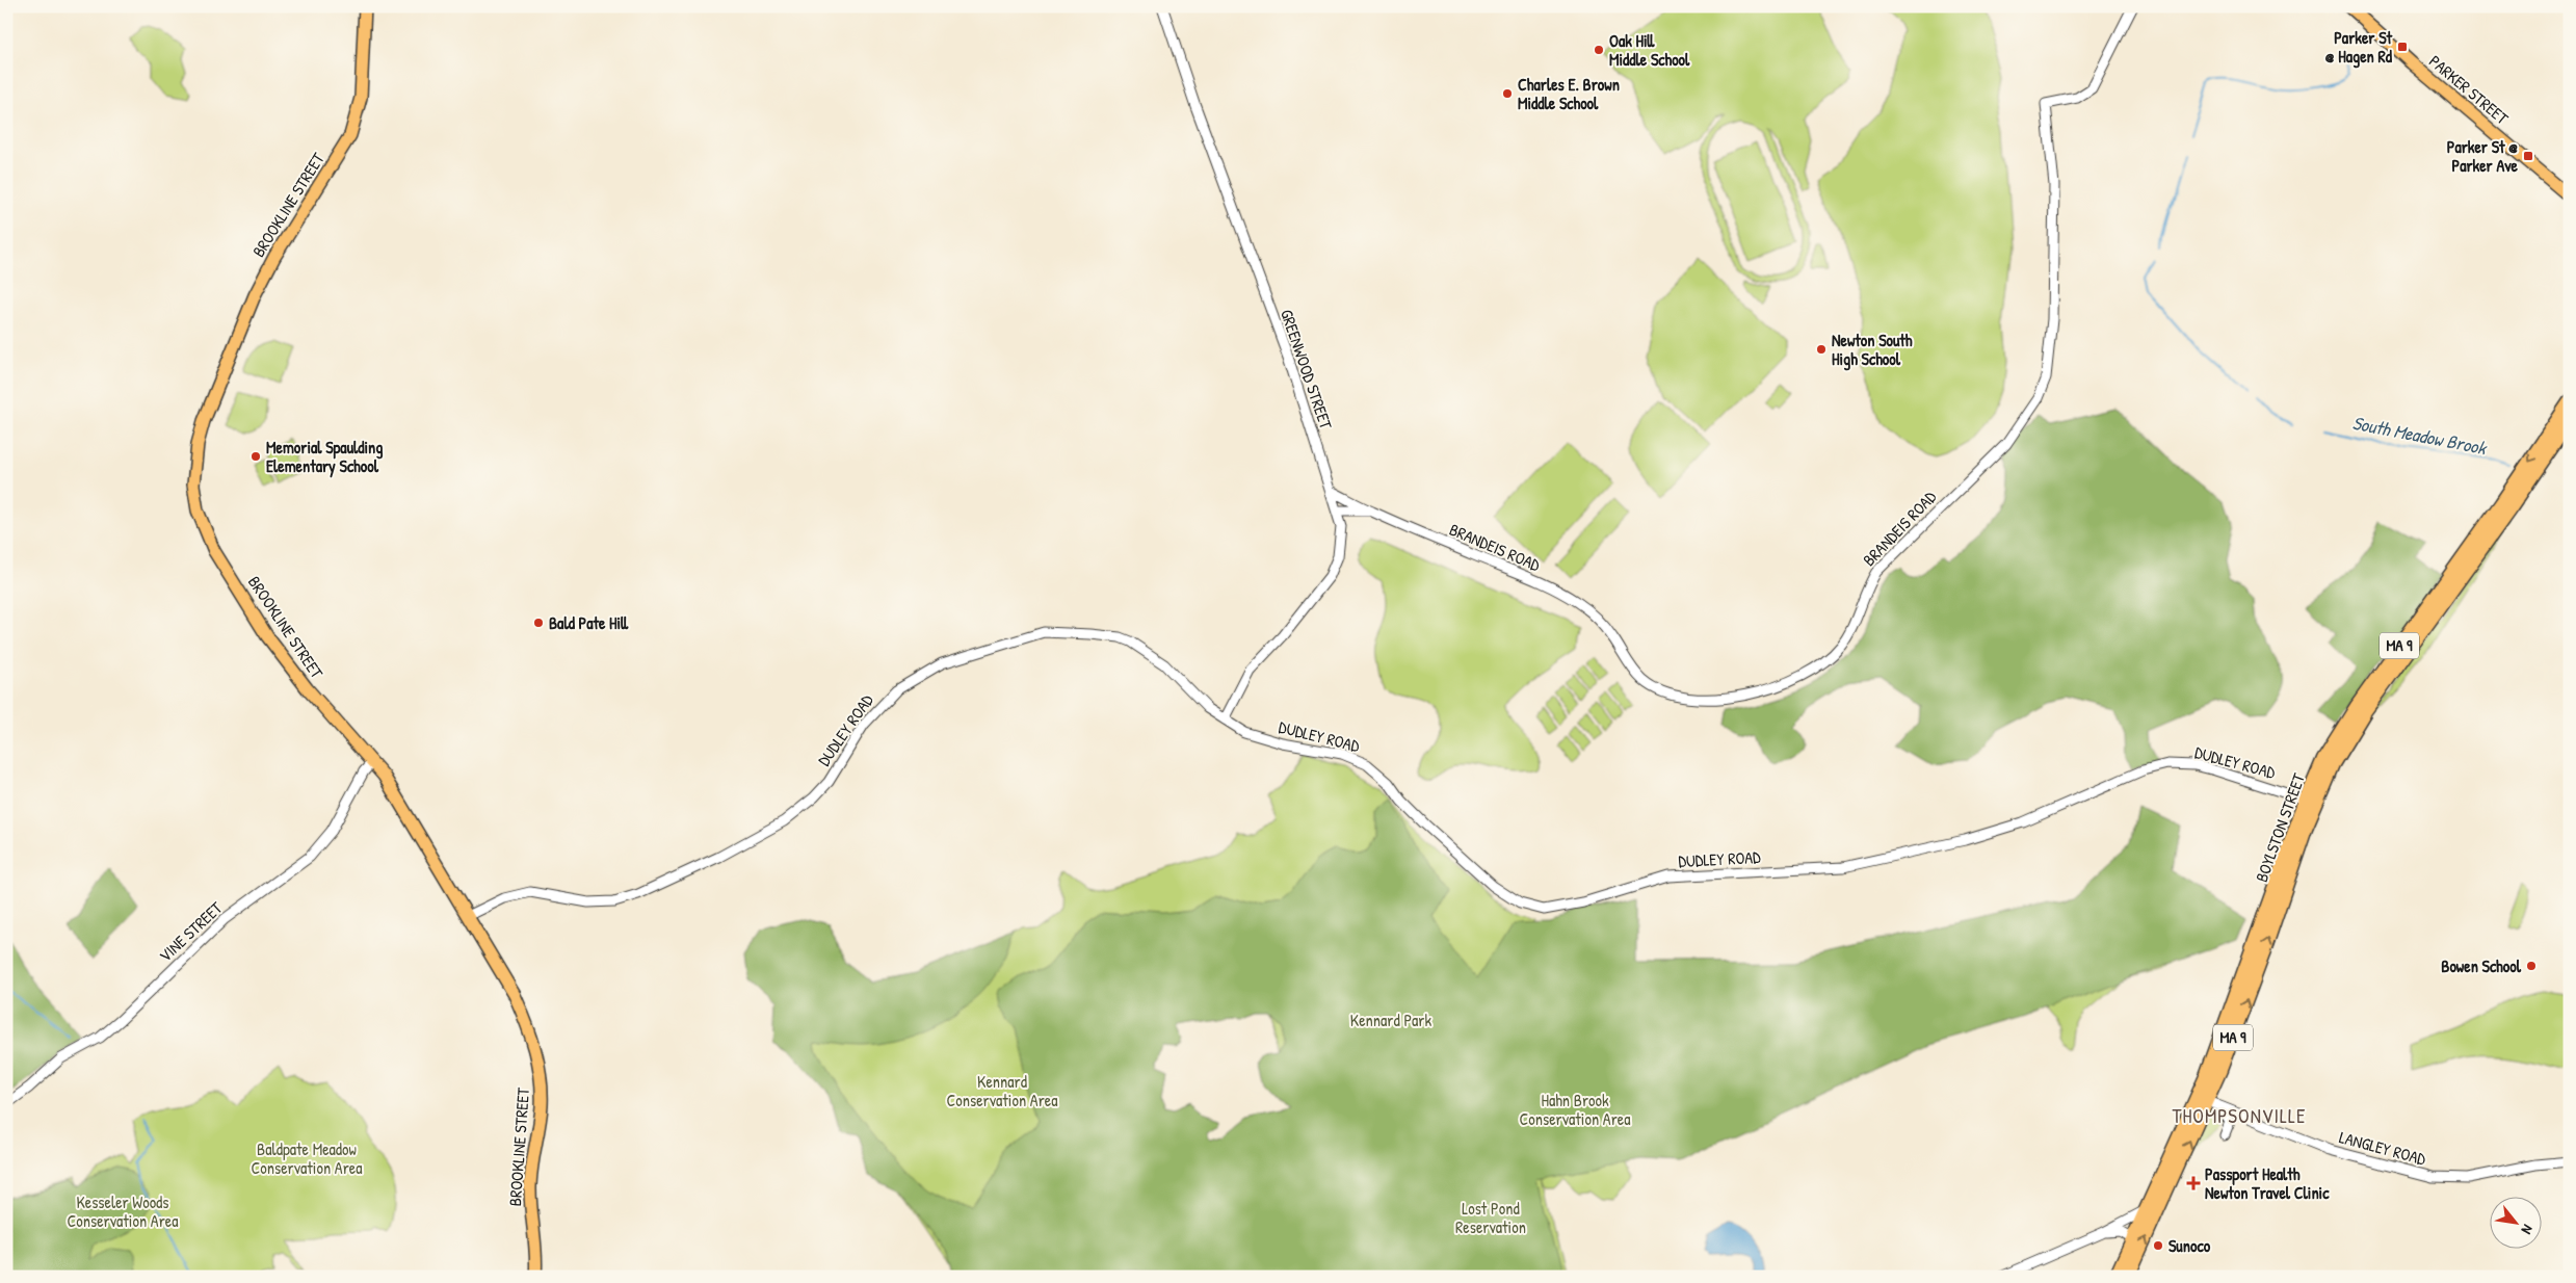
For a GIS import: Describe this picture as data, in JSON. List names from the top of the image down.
{
  "streets": {
    "highway": ["MA 9", "BOYLSTON STREET"],
    "main road": ["PARKER STREET", "BROOKLINE STREET"],
    "street": [
      "GREENWOOD STREET",
      "BRANDEIS ROAD",
      "DUDLEY ROAD",
      "VINE STREET",
      "LANGLEY ROAD"
    ]
  },
  "crossings": [
    ["BROOKLINE STREET", "DUDLEY ROAD"],
    ["BROOKLINE STREET", "VINE STREET"],
    ["GREENWOOD STREET", "BRANDEIS ROAD"],
    ["GREENWOOD STREET", "DUDLEY ROAD"],
    ["DUDLEY ROAD", "BOYLSTON STREET"],
    ["BOYLSTON STREET", "LANGLEY ROAD"]
  ],
  "districts": ["THOMPSONVILLE"],
  "water": ["South Meadow Brook"],
  "parks": [
    "Kennard Park",
    "Kennard Conservation Area",
    "Hahn Brook Conservation Area",
    "Baldpate Meadow Conservation Area",
    "Kesseler Woods Conservation Area",
    "Lost Pond Reservation"
  ],
  "places": {
    "transit": ["Parker St @ Hagen Rd", "Parker St @ Parker Ave"],
    "other": [
      "Oak Hill Middle School",
      "Charles E. Brown Middle School",
      "Newton South High School",
      "Memorial Spaulding Elementary School",
      "Bald Pate Hill",
      "Bowen School",
      "Sunoco"
    ],
    "health": ["Passport Health Newton Travel Clinic"]
  },
  "north": "bottom right"
}
